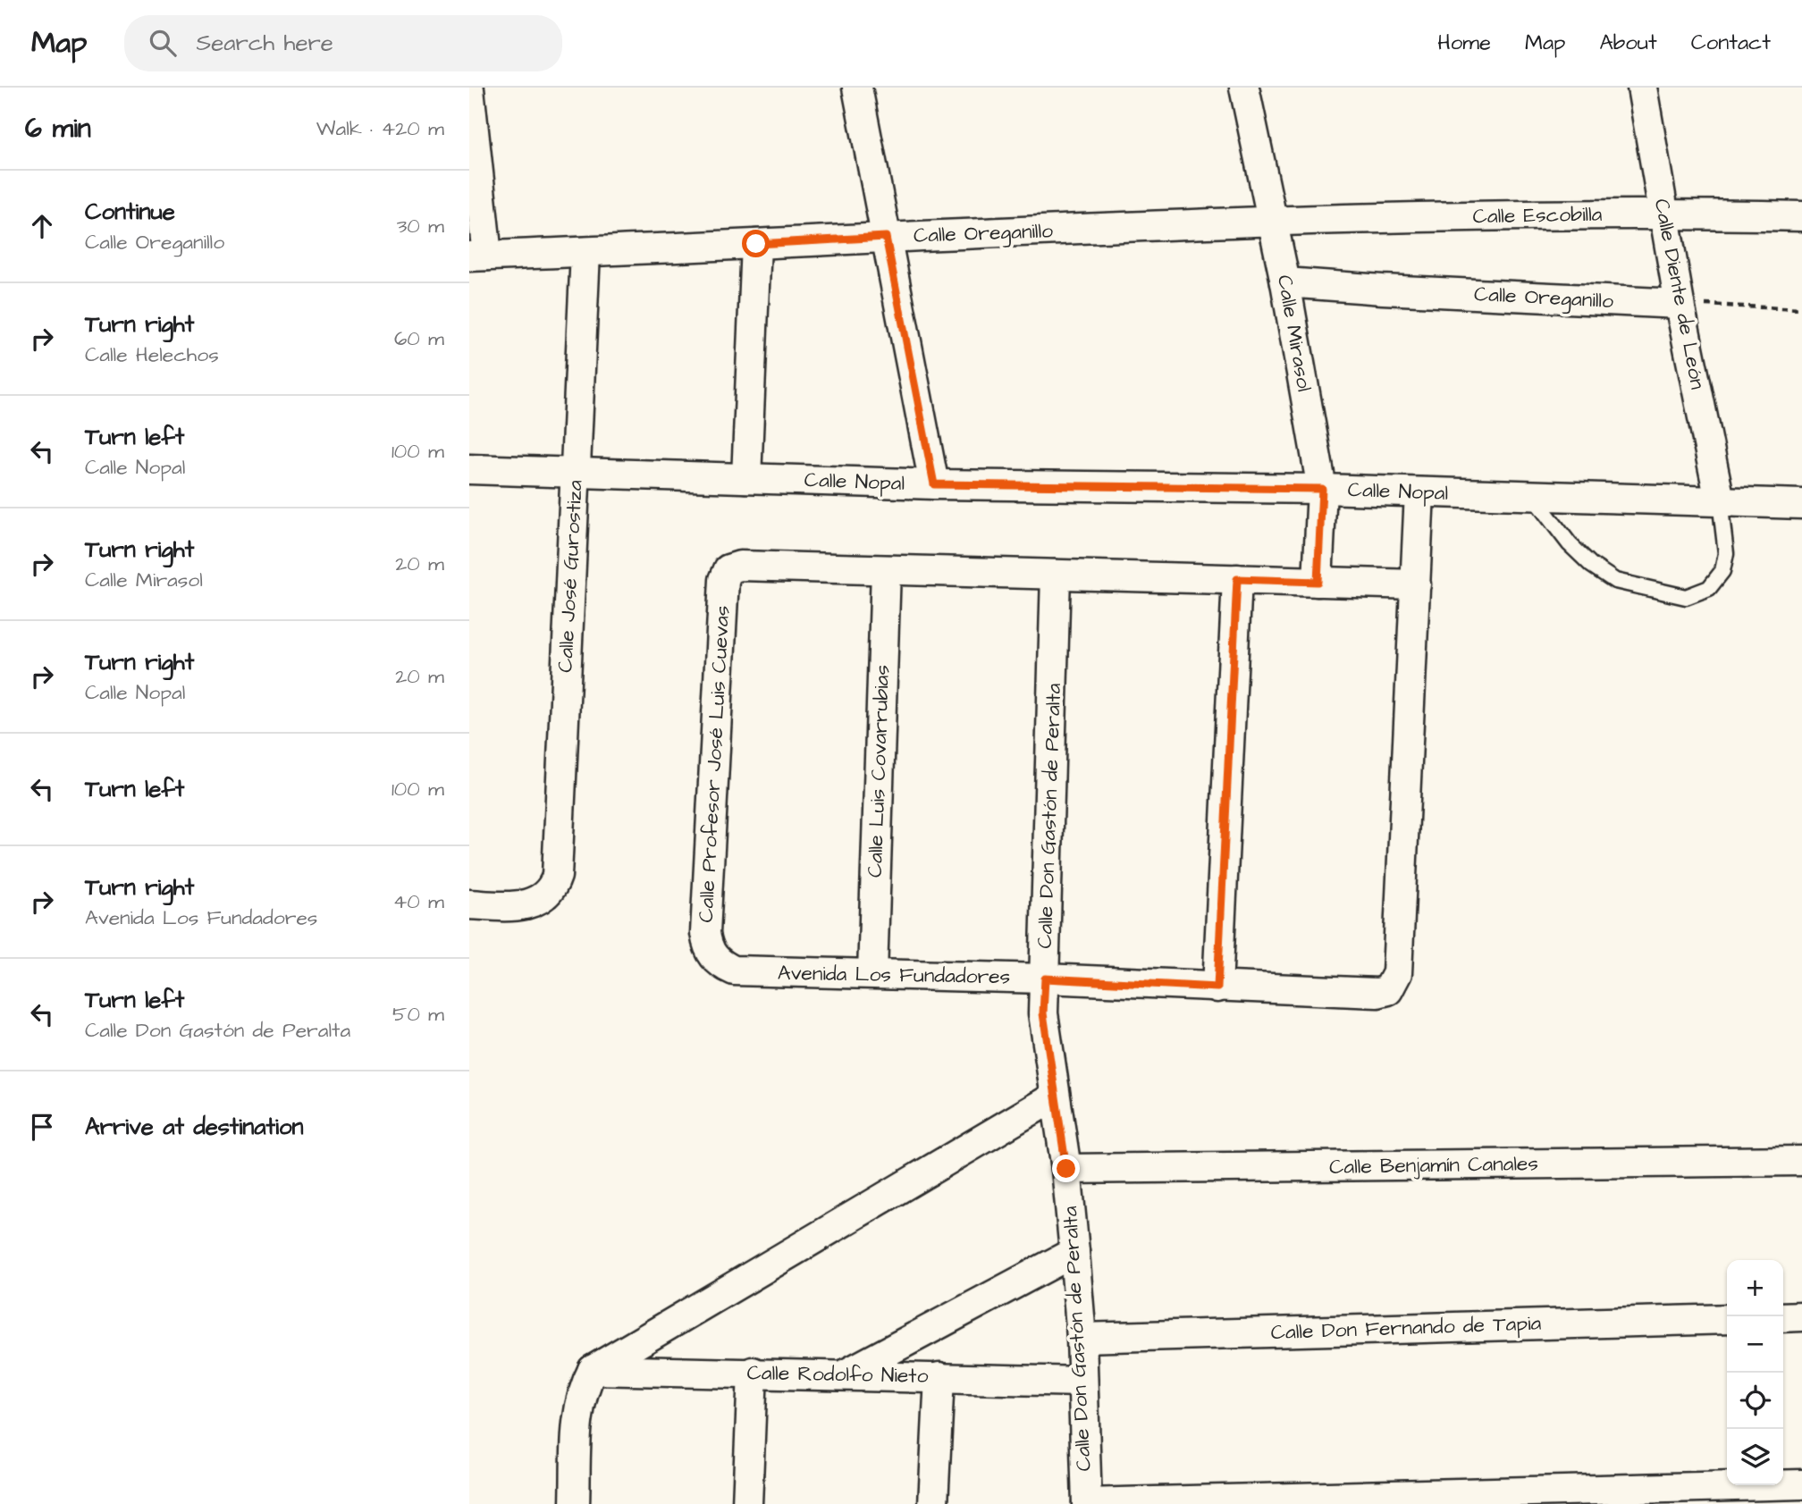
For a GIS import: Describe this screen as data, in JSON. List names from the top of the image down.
{
  "streets": {
    "street": [
      "Calle Escobilla",
      "Calle Oreganillo",
      "Calle Diente de León",
      "Calle Mirasol",
      "Calle Nopal",
      "Calle José Gurostiza",
      "Calle Profesor José Luis Cuevas",
      "Calle Luis Covarrubias",
      "Calle Don Gastón de Peralta",
      "Avenida Los Fundadores",
      "Calle Benjamín Canales",
      "Calle Don Fernando de Tapia",
      "Calle Rodolfo Nieto"
    ]
  },
  "crossings": [
    ["Calle Escobilla", "Calle Oreganillo"],
    ["Calle Escobilla", "Calle Diente de León"],
    ["Calle Escobilla", "Calle Mirasol"],
    ["Calle Oreganillo", "Calle Diente de León"],
    ["Calle Oreganillo", "Calle Mirasol"],
    ["Calle Oreganillo", "Calle José Gurostiza"],
    ["Calle Diente de León", "Calle Nopal"],
    ["Calle Mirasol", "Calle Nopal"],
    ["Calle Nopal", "Calle José Gurostiza"],
    ["Calle Profesor José Luis Cuevas", "Calle Luis Covarrubias"],
    ["Calle Profesor José Luis Cuevas", "Avenida Los Fundadores"],
    ["Calle Luis Covarrubias", "Avenida Los Fundadores"],
    ["Calle Don Gastón de Peralta", "Avenida Los Fundadores"],
    ["Calle Don Gastón de Peralta", "Calle Benjamín Canales"],
    ["Calle Don Gastón de Peralta", "Calle Don Fernando de Tapia"],
    ["Calle Don Gastón de Peralta", "Calle Rodolfo Nieto"]
  ],
  "page": {
    "header": "Map",
    "search": "Search here",
    "nav": [
      "Home",
      "Map",
      "About",
      "Contact"
    ],
    "heading": ["6 min", "Walk · 420 m"],
    "list": [
      ["Continue", "Calle Oreganillo", "30 m"],
      ["Turn right", "Calle Helechos", "60 m"],
      ["Turn left", "Calle Nopal", "100 m"],
      ["Turn right", "Calle Mirasol", "20 m"],
      ["Turn right", "Calle Nopal", "20 m"],
      ["Turn left", "100 m"],
      ["Turn right", "Avenida Los Fundadores", "40 m"],
      ["Turn left", "Calle Don Gastón de Peralta", "50 m"],
      "Arrive at destination"
    ],
    "map_buttons": ["+", "−"]
  }
}
